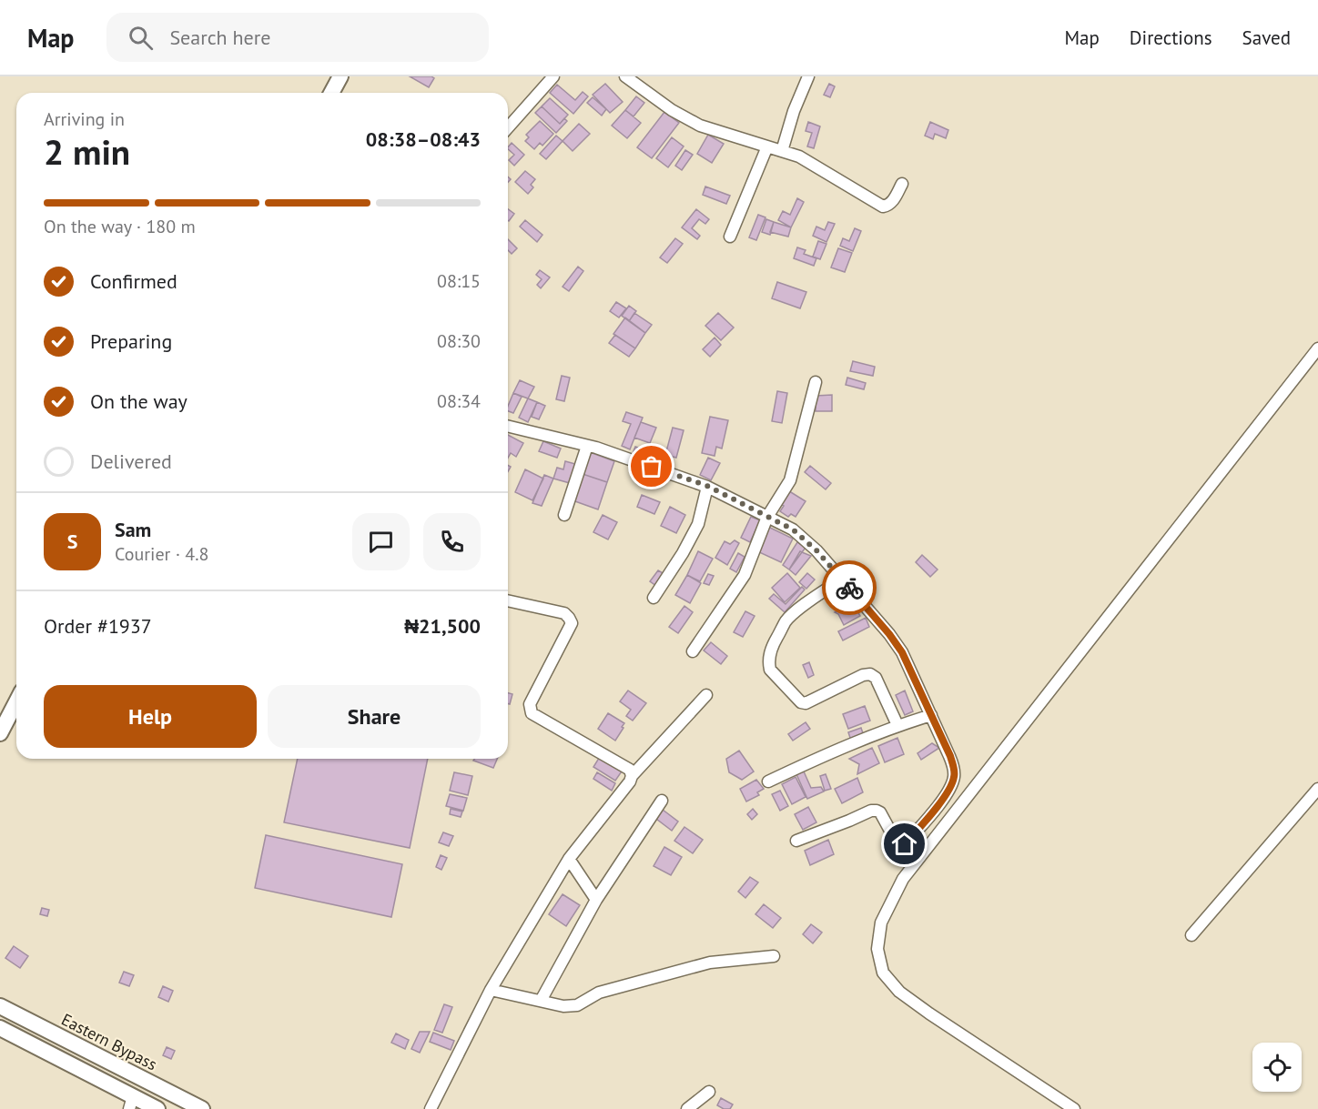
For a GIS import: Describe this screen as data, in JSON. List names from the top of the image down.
{
  "streets": {
    "main road": ["Eastern Bypass"]
  },
  "page": {
    "header": "Map",
    "search": "Search here",
    "nav": ["Map", "Directions", "Saved"],
    "heading": ["2 min", "Arriving in", "08:38–08:43"],
    "panel": [
      "Sam",
      "Courier · 4.8",
      "Order #1937",
      "₦21,500"
    ],
    "bar": "On the way · 180 m",
    "list": [
      ["Confirmed", "08:15"],
      ["Preparing", "08:30"],
      ["On the way", "08:34"],
      "Delivered"
    ],
    "round": "S",
    "buttons": ["Help", "Share"]
  }
}
